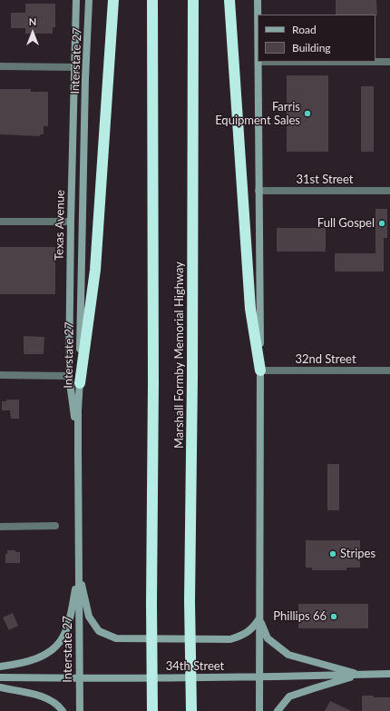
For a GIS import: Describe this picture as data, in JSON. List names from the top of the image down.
{
  "streets": {
    "highway": ["Marshall Formby Memorial Highway"],
    "main road": ["Interstate 27", "Texas Avenue", "34th Street"],
    "street": ["31st Street", "32nd Street"]
  },
  "crossings": [
    ["Interstate 27", "Texas Avenue"],
    ["Interstate 27", "34th Street"]
  ],
  "places": [
    "Farris Equipment Sales",
    "Full Gospel",
    "Stripes",
    "Phillips 66"
  ],
  "legend": ["Road", "Building"],
  "north": "top"
}
